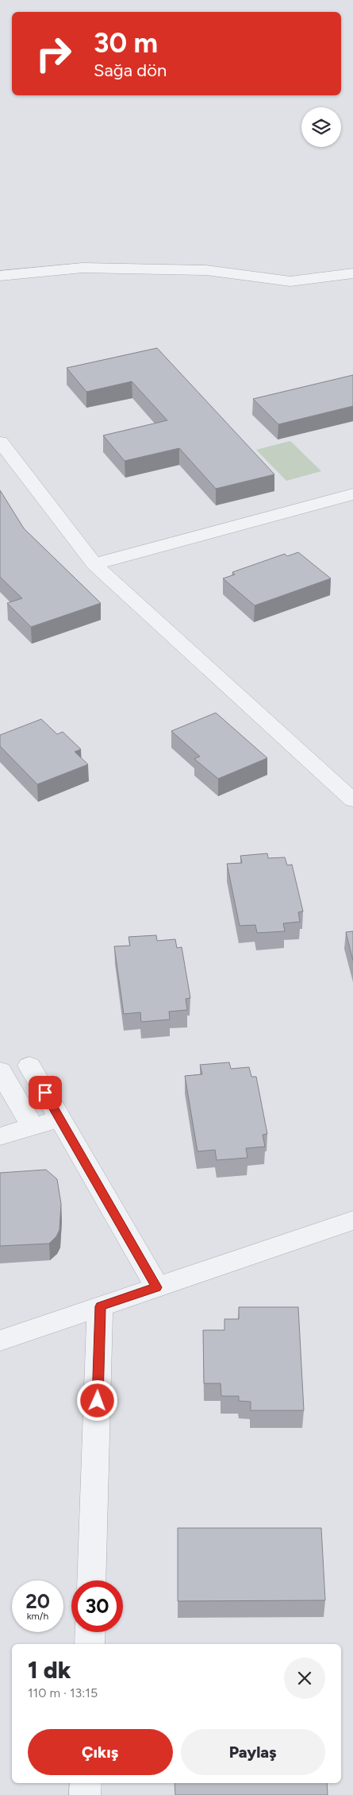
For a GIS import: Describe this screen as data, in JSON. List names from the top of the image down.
{
  "page": {
    "turn": ["30 m", "Sağa dön"],
    "speed": "20 km/h",
    "limit": "30",
    "heading": ["1 dk", "110 m · 13:15"],
    "buttons": ["Çıkış", "Paylaş"]
  }
}
